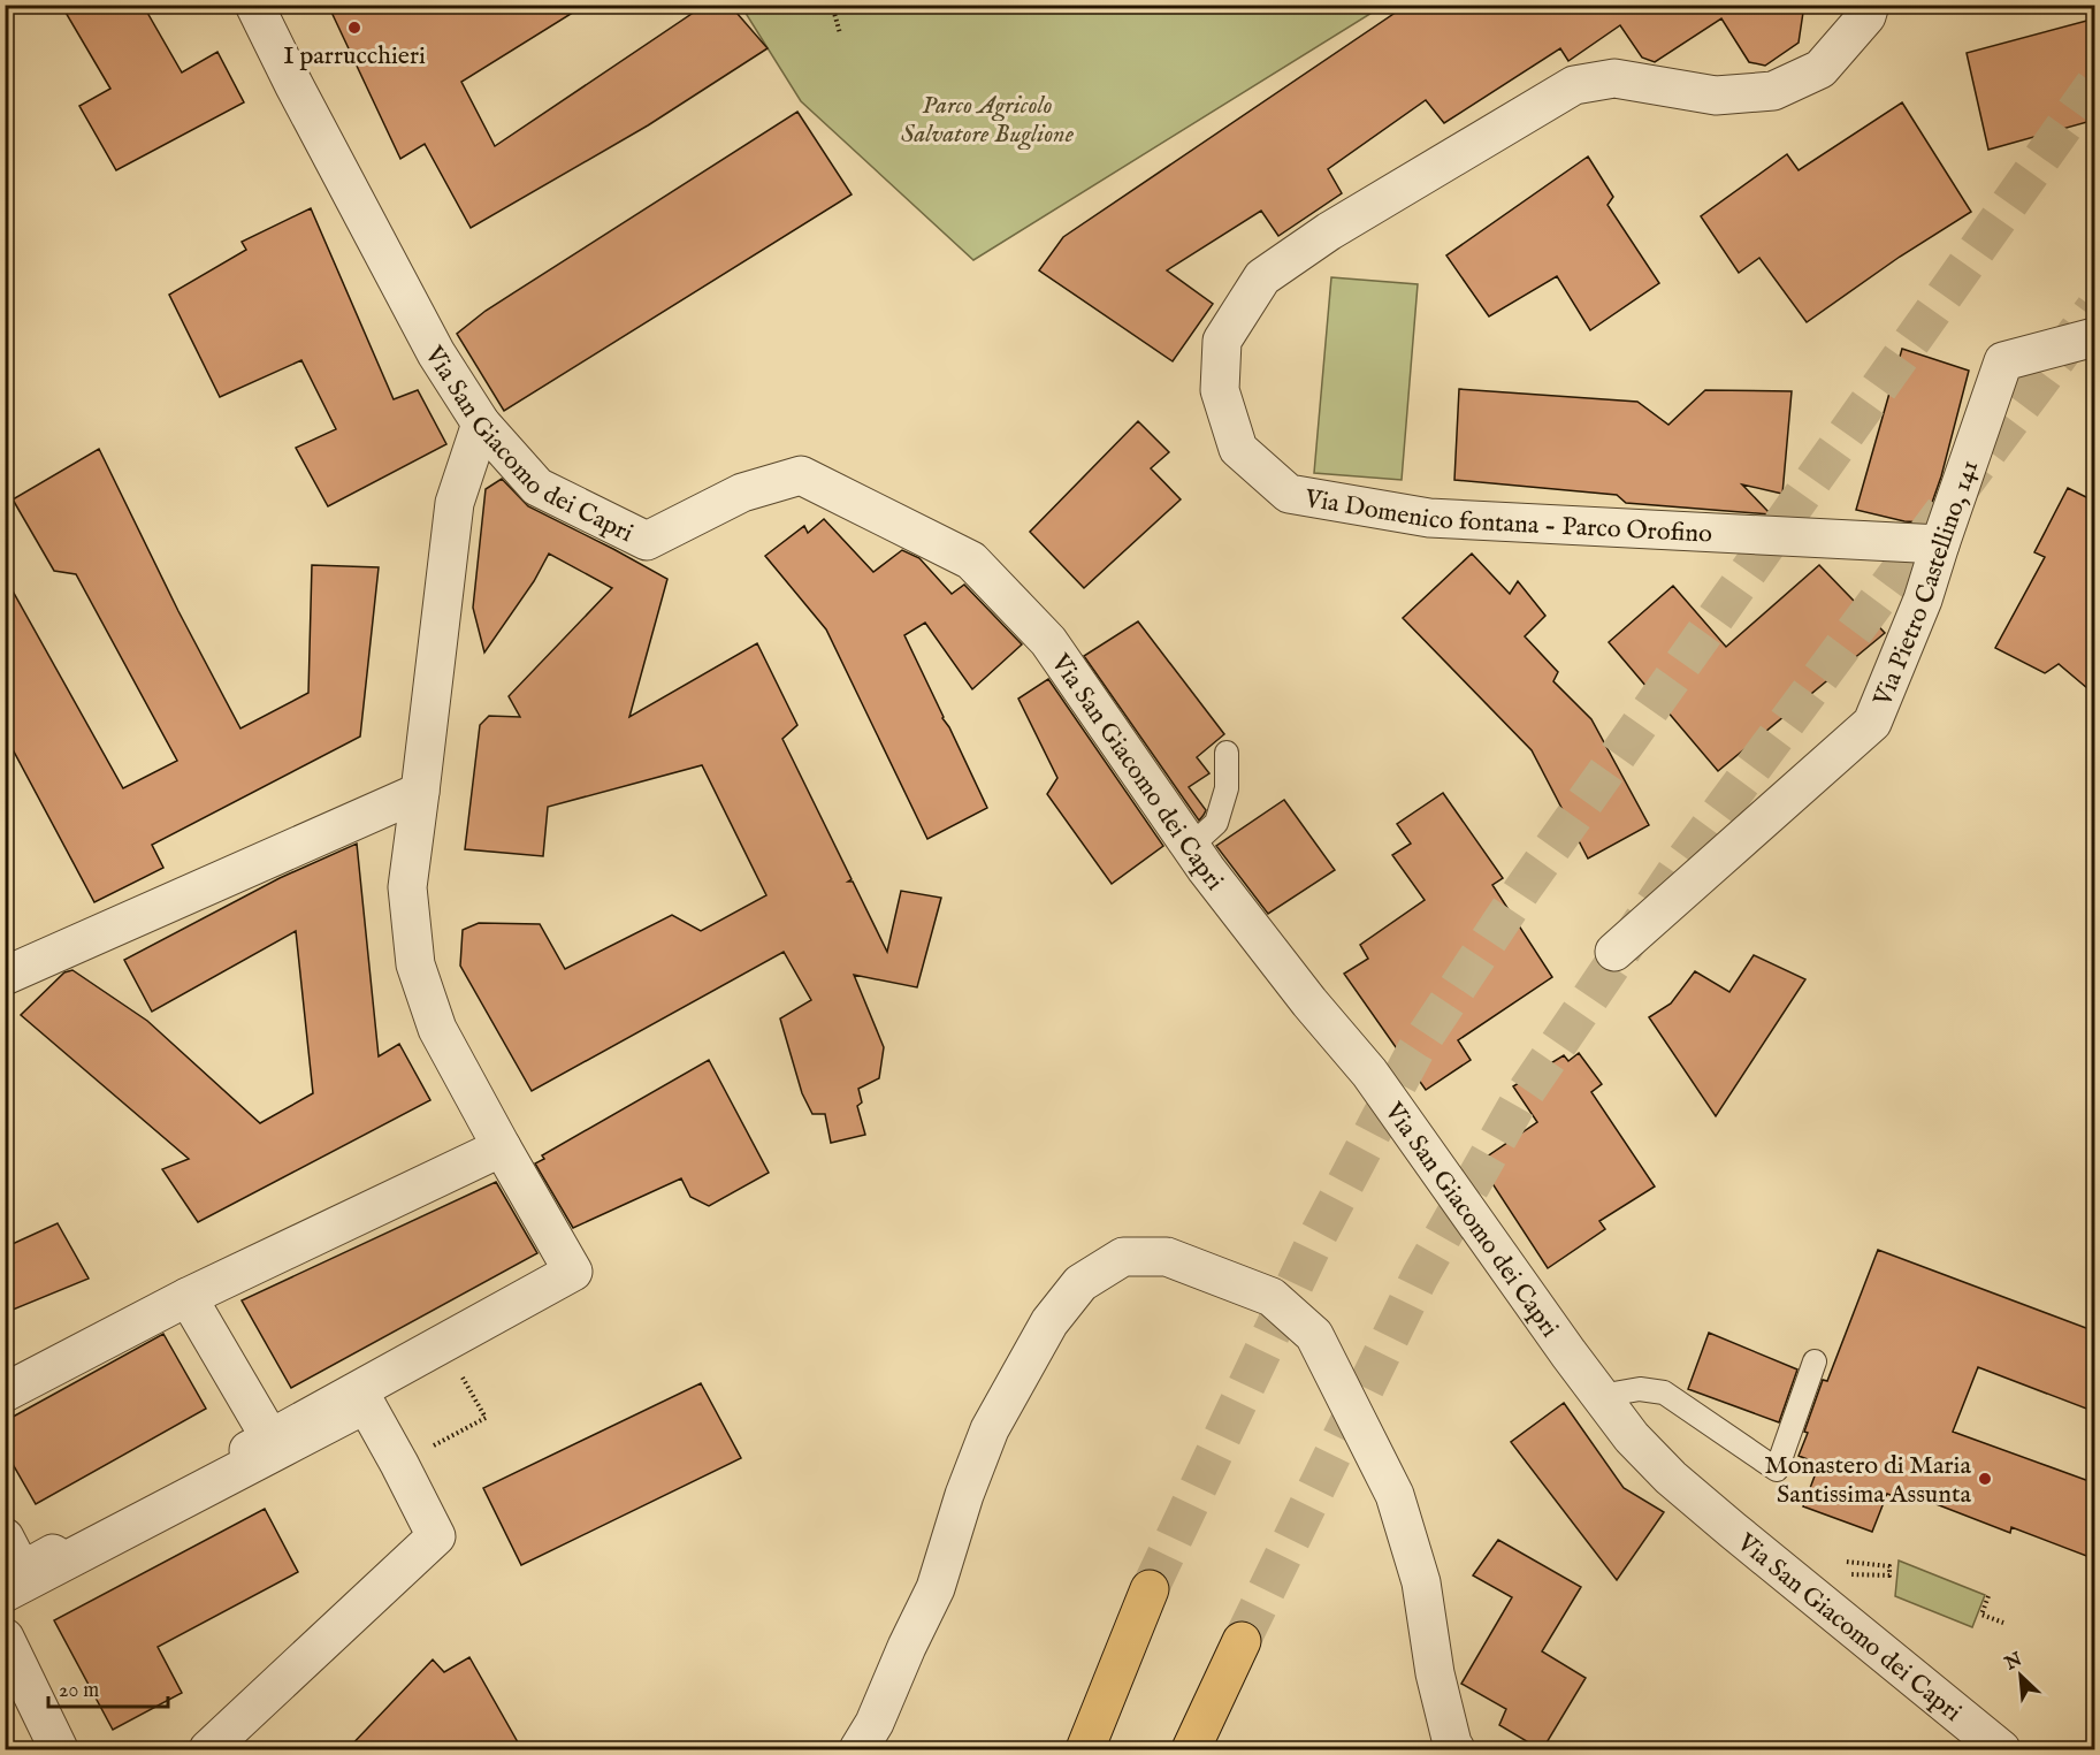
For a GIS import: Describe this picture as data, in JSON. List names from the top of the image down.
{
  "streets": {
    "street": ["Via San Giacomo dei Capri", "Via Domenico fontana - Parco Orofino", "Via Pietro Castellino, 141"]
  },
  "crossings": [
    ["Via Domenico fontana - Parco Orofino", "Via Pietro Castellino, 141"]
  ],
  "parks": ["Parco Agricolo Salvatore Buglione"],
  "places": ["I parrucchieri", "Monastero di Maria Santissima Assunta"],
  "scale_bar": "20 m",
  "north": "top left"
}
